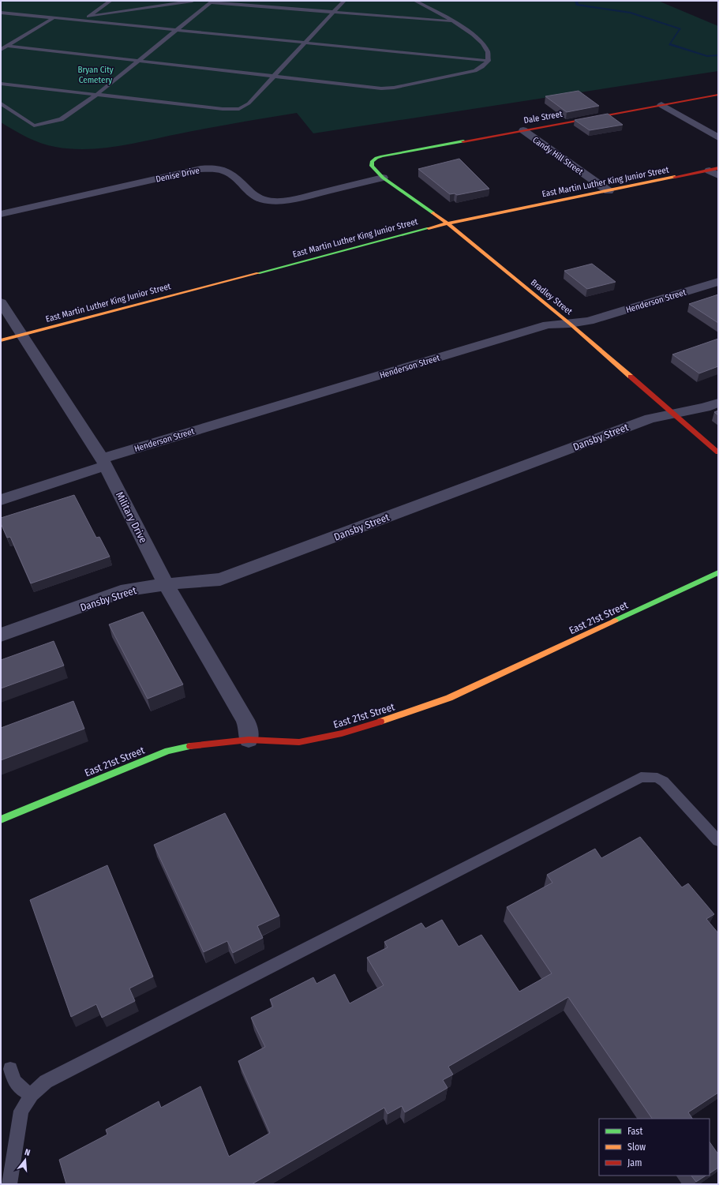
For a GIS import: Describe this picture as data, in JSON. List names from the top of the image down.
{
  "streets": {
    "street": [
      "Dale Street",
      "Candy Hill Street",
      "Denise Drive",
      "East Martin Luther King Junior Street",
      "Bradley Street",
      "Henderson Street",
      "Dansby Street",
      "Military Drive",
      "East 21st Street"
    ]
  },
  "crossings": [
    ["Dale Street", "Candy Hill Street"],
    ["Dale Street", "Bradley Street"],
    ["Candy Hill Street", "East Martin Luther King Junior Street"],
    ["Denise Drive", "Bradley Street"],
    ["East Martin Luther King Junior Street", "Bradley Street"],
    ["East Martin Luther King Junior Street", "Military Drive"],
    ["Bradley Street", "Henderson Street"],
    ["Bradley Street", "Dansby Street"],
    ["Henderson Street", "Military Drive"],
    ["Dansby Street", "Military Drive"],
    ["Military Drive", "East 21st Street"]
  ],
  "parks": ["Bryan City Cemetery"],
  "legend": ["Fast", "Slow", "Jam"],
  "north": "top"
}
